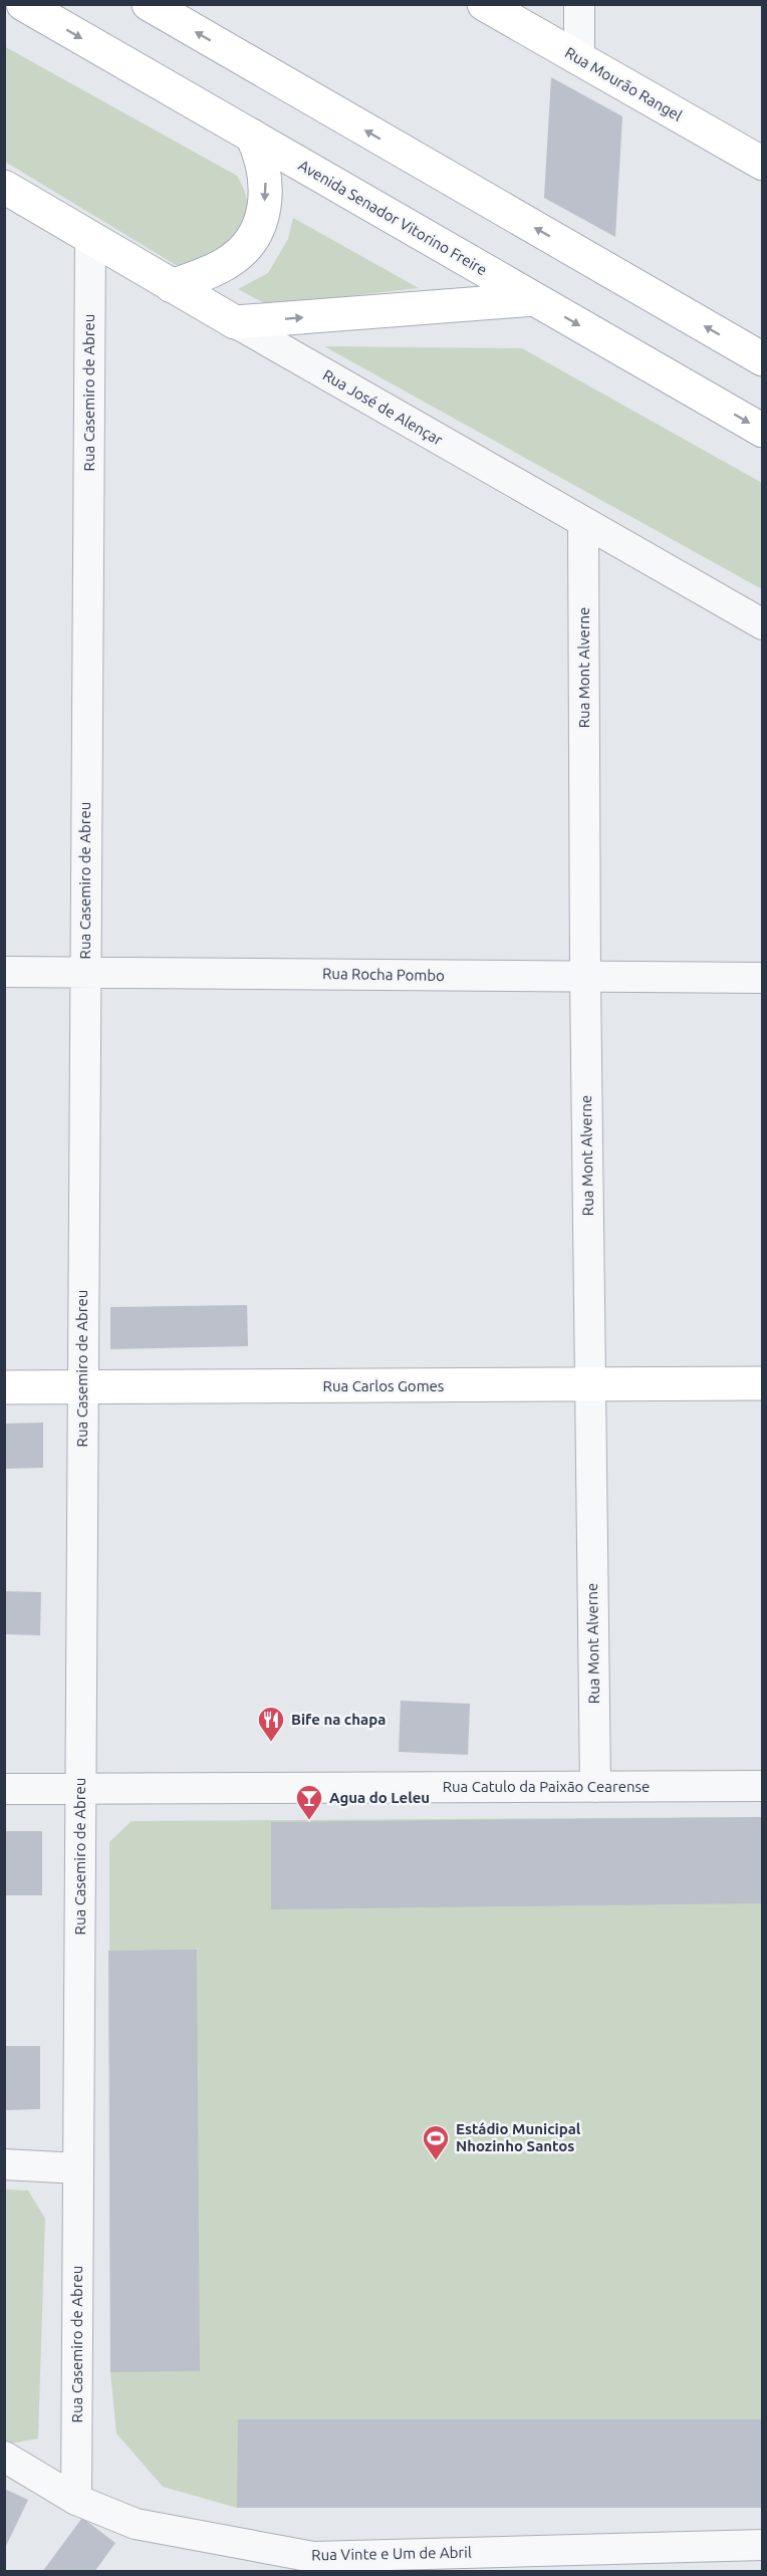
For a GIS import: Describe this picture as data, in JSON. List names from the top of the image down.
{
  "streets": {
    "main road": [
      "Rua Mourão Rangel",
      "Avenida Senador Vitorino Freire",
      "Rua José de Alençar",
      "Rua Carlos Gomes"
    ],
    "street": [
      "Rua Casemiro de Abreu",
      "Rua Mont Alverne",
      "Rua Rocha Pombo",
      "Rua Catulo da Paixão Cearense",
      "Rua Vinte e Um de Abril"
    ]
  },
  "crossings": [
    ["Rua Casemiro de Abreu", "Rua José de Alençar"],
    ["Rua Casemiro de Abreu", "Rua Rocha Pombo"],
    ["Rua Casemiro de Abreu", "Rua Carlos Gomes"],
    ["Rua Casemiro de Abreu", "Rua Catulo da Paixão Cearense"],
    ["Rua Casemiro de Abreu", "Rua Vinte e Um de Abril"],
    ["Rua José de Alençar", "Rua Mont Alverne"],
    ["Rua Mont Alverne", "Rua Rocha Pombo"],
    ["Rua Mont Alverne", "Rua Carlos Gomes"],
    ["Rua Mont Alverne", "Rua Catulo da Paixão Cearense"]
  ],
  "places": {
    "restaurant": ["Bife na chapa"],
    "bar": ["Agua do Leleu"],
    "sports": ["Estádio Municipal Nhozinho Santos"]
  }
}
